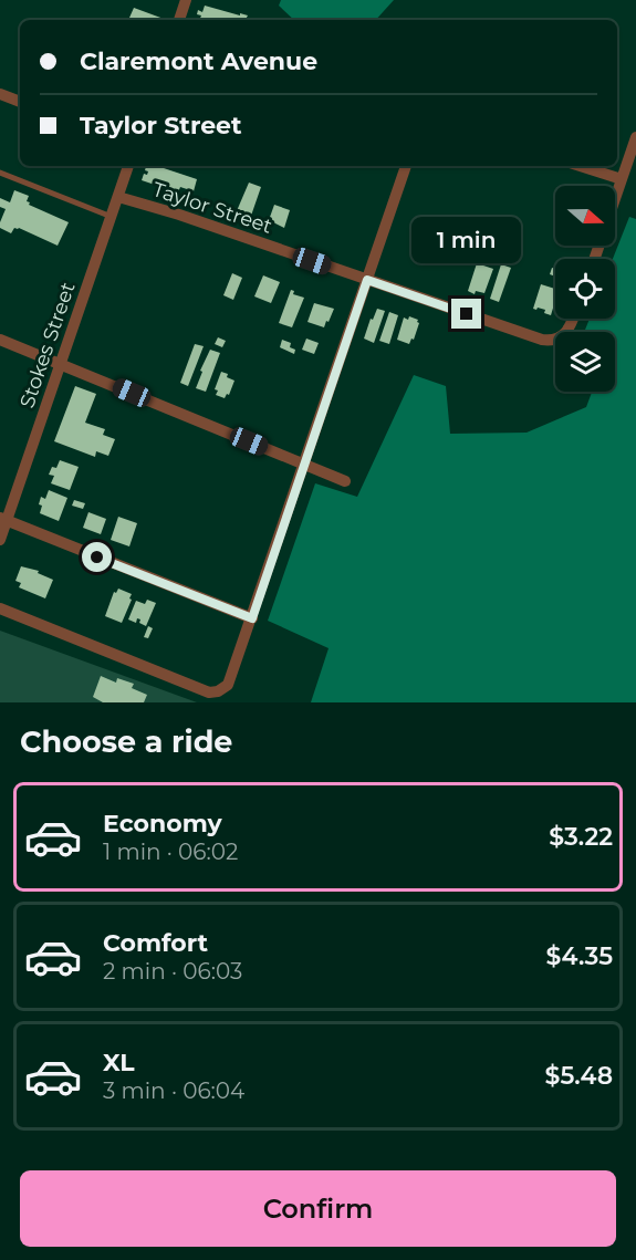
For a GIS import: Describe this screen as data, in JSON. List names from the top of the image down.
{
  "streets": {
    "street": ["Taylor Street", "Stokes Street"]
  },
  "crossings": [
    ["Taylor Street", "Stokes Street"]
  ],
  "north": "right",
  "page": {
    "banner": ["Claremont Avenue", "Taylor Street"],
    "bubble": "1 min",
    "heading": "Choose a ride",
    "list": [
      {
        "name": "Economy",
        "note": "1 min · 06:02",
        "value": "$3.22"
      },
      {
        "name": "Comfort",
        "note": "2 min · 06:03",
        "value": "$4.35"
      },
      {
        "name": "XL",
        "note": "3 min · 06:04",
        "value": "$5.48"
      }
    ],
    "buttons": "Confirm"
  }
}
